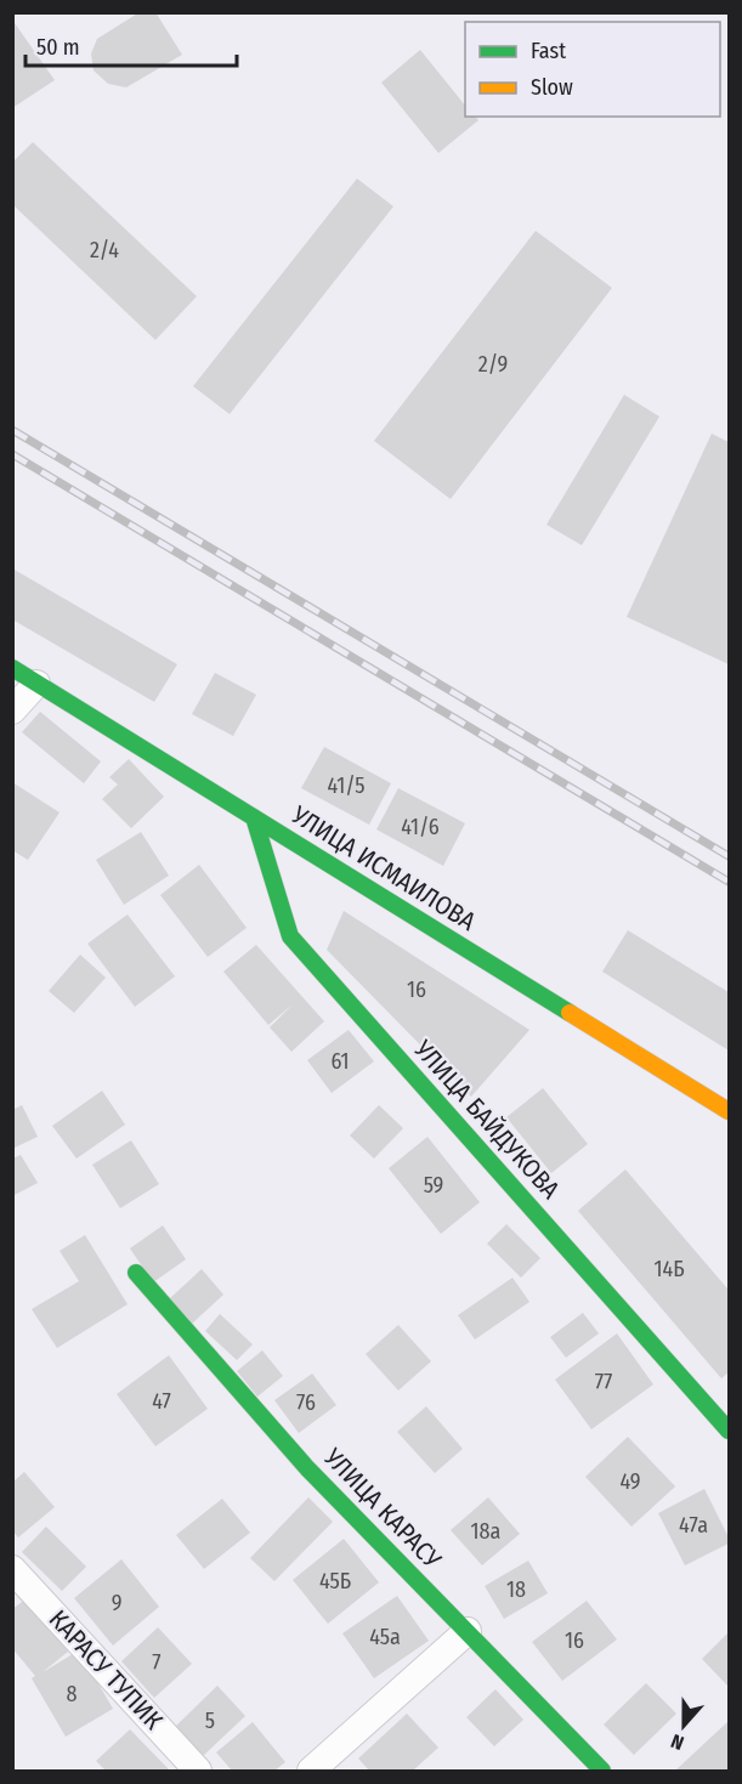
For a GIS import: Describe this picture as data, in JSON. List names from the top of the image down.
{
  "streets": {
    "street": [
      "УЛИЦА ИСМАИЛОВА",
      "УЛИЦА БАЙДУКОВА",
      "УЛИЦА КАРАСУ",
      "КАРАСУ ТУПИК"
    ]
  },
  "crossings": [
    ["УЛИЦА ИСМАИЛОВА", "УЛИЦА БАЙДУКОВА"]
  ],
  "house_numbers": [
    "2/4",
    "2/9",
    "41/5",
    "41/6",
    "16",
    "61",
    "59",
    "14Б",
    "77",
    "47",
    "76",
    "49",
    "47а",
    "18а",
    "45Б",
    "18",
    "9",
    "45а",
    "16",
    "7",
    "8",
    "5"
  ],
  "legend": ["Fast", "Slow"],
  "scale_bar": "50 m",
  "north": "bottom"
}
